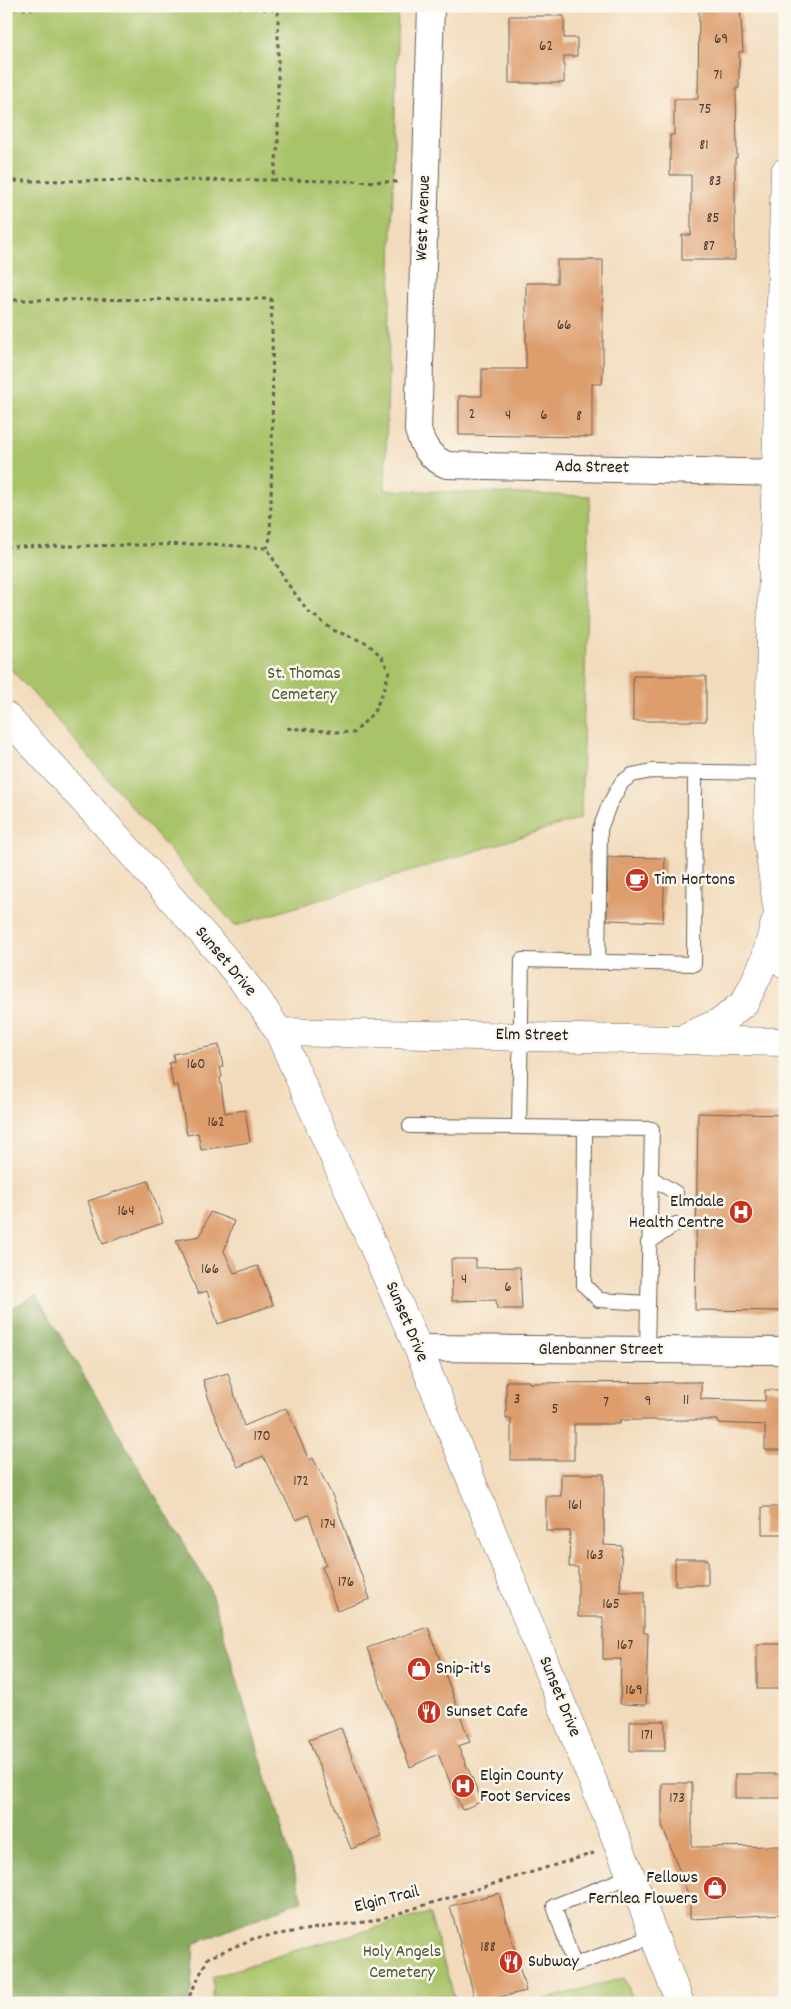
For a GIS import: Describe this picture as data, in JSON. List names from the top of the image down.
{
  "streets": {
    "main road": ["Sunset Drive", "Elm Street"],
    "street": ["West Avenue", "Ada Street", "Glenbanner Street"],
    "path": ["Elgin Trail"]
  },
  "crossings": [
    ["West Avenue", "Ada Street"],
    ["Sunset Drive", "Elm Street"],
    ["Sunset Drive", "Glenbanner Street"],
    ["Sunset Drive", "Elgin Trail"]
  ],
  "parks": ["St. Thomas Cemetery", "Holy Angels Cemetery"],
  "places": {
    "cafe": ["Tim Hortons"],
    "hospital": ["Elmdale Health Centre", "Elgin County Foot Services"],
    "shop": ["Snip-it's", "Fellows Fernlea Flowers"],
    "restaurant": ["Sunset Cafe", "Subway"]
  },
  "house_numbers": [
    "69",
    "62",
    "71",
    "75",
    "81",
    "83",
    "85",
    "87",
    "66",
    "2",
    "4",
    "6",
    "8",
    "160",
    "162",
    "164",
    "166",
    "4",
    "6",
    "3",
    "11",
    "9",
    "7",
    "5",
    "170",
    "172",
    "161",
    "174",
    "163",
    "176",
    "165",
    "167",
    "169",
    "171",
    "173",
    "188"
  ]
}
